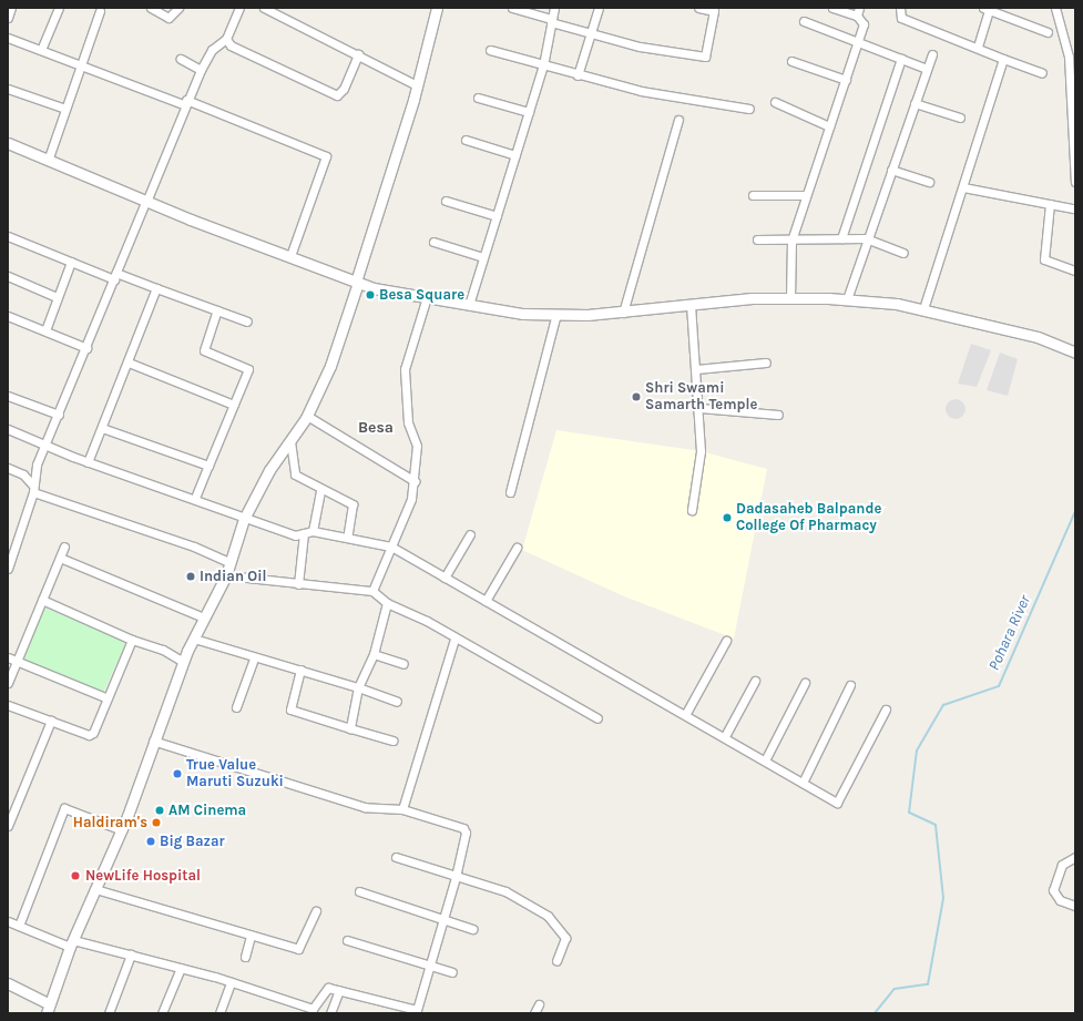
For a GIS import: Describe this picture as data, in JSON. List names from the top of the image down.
{
  "districts": ["Besa"],
  "water": ["Pohara River"],
  "places": [
    "Besa Square",
    "Shri Swami Samarth Temple",
    "Dadasaheb Balpande College Of Pharmacy",
    "Indian Oil",
    "True Value Maruti Suzuki",
    "AM Cinema",
    "Haldiram's",
    "Big Bazar",
    "NewLife Hospital"
  ]
}
